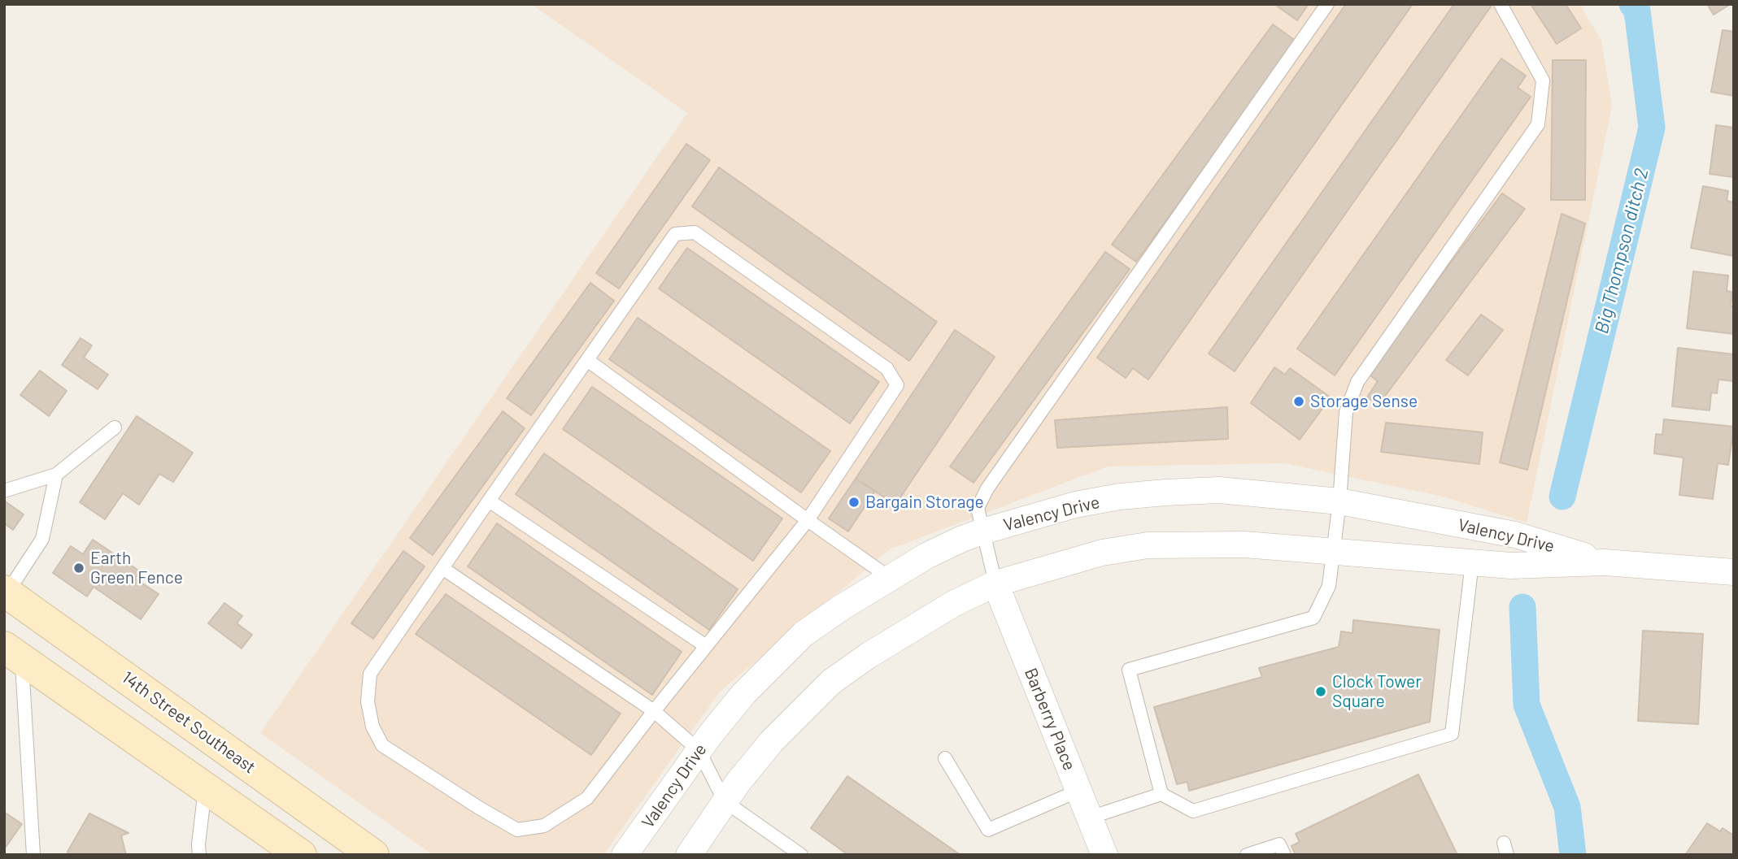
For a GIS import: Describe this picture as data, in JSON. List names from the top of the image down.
{
  "streets": {
    "main road": ["14th Street Southeast"],
    "street": ["Valency Drive", "Barberry Place"]
  },
  "crossings": [
    ["Valency Drive", "Barberry Place"]
  ],
  "water": ["Big Thompson ditch 2"],
  "places": [
    "Storage Sense",
    "Bargain Storage",
    "Earth Green Fence",
    "Clock Tower Square"
  ]
}
